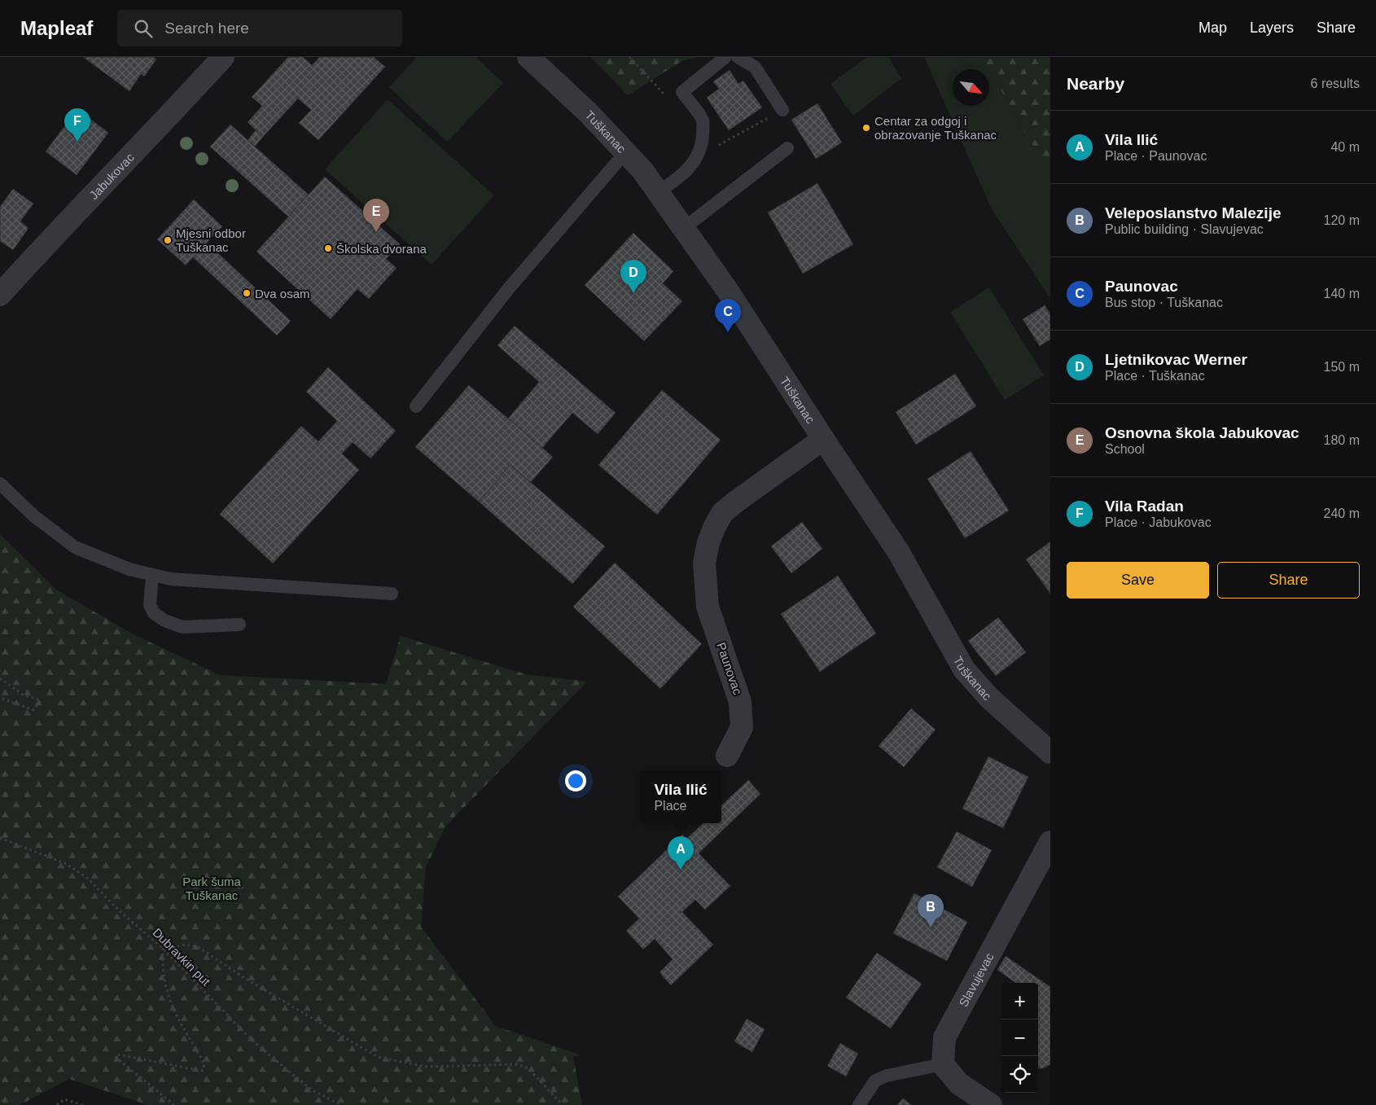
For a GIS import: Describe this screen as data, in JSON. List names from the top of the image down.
{
  "streets": {
    "street": [
      "Tuškanac",
      "Jabukovac",
      "Paunovac",
      "Slavujevac"
    ],
    "path": ["Dubravkin put"]
  },
  "crossings": [
    ["Tuškanac", "Paunovac"]
  ],
  "parks": ["Park šuma Tuškanac"],
  "places": [
    "Centar za odgoj i obrazovanje Tuškanac",
    "Mjesni odbor Tuškanac",
    "Školska dvorana",
    "Dva osam"
  ],
  "north": "bottom right",
  "page": {
    "header": "Mapleaf",
    "search": "Search here",
    "nav": ["Map", "Layers", "Share"],
    "heading": ["Nearby", "6 results"],
    "pins": [
      "F",
      "E",
      "D",
      "C",
      "A",
      "B"
    ],
    "list": [
      {
        "mark": "A",
        "name": "Vila Ilić",
        "note": "Place · Paunovac",
        "value": "40 m"
      },
      {
        "mark": "B",
        "name": "Veleposlanstvo Malezije",
        "note": "Public building · Slavujevac",
        "value": "120 m"
      },
      {
        "mark": "C",
        "name": "Paunovac",
        "note": "Bus stop · Tuškanac",
        "value": "140 m"
      },
      {
        "mark": "D",
        "name": "Ljetnikovac Werner",
        "note": "Place · Tuškanac",
        "value": "150 m"
      },
      {
        "mark": "E",
        "name": "Osnovna škola Jabukovac",
        "note": "School",
        "value": "180 m"
      },
      {
        "mark": "F",
        "name": "Vila Radan",
        "note": "Place · Jabukovac",
        "value": "240 m"
      }
    ],
    "buttons": ["Save", "Share"],
    "popup": ["Vila Ilić", "Place"],
    "map_buttons": ["+", "−"]
  }
}
